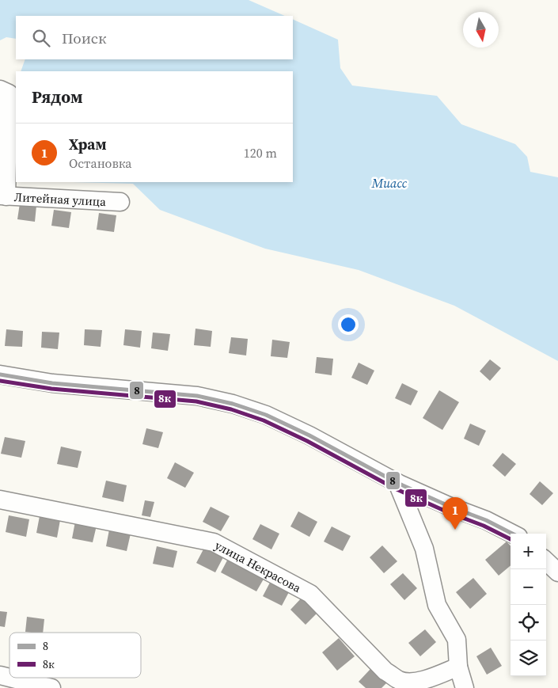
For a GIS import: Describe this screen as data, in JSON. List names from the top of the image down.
{
  "streets": {
    "street": ["Литейная улица", "улица Некрасова"]
  },
  "water": ["Миасс"],
  "lines": ["transit line 8", "transit line 8к"],
  "legend": ["8", "8к"],
  "north": "bottom",
  "page": {
    "search": "Поиск",
    "heading": "Рядом",
    "list": [
      {
        "mark": "1",
        "name": "Храм",
        "note": "Остановка",
        "value": "120 m"
      }
    ],
    "pins": "1",
    "map_buttons": ["+", "−"]
  }
}
